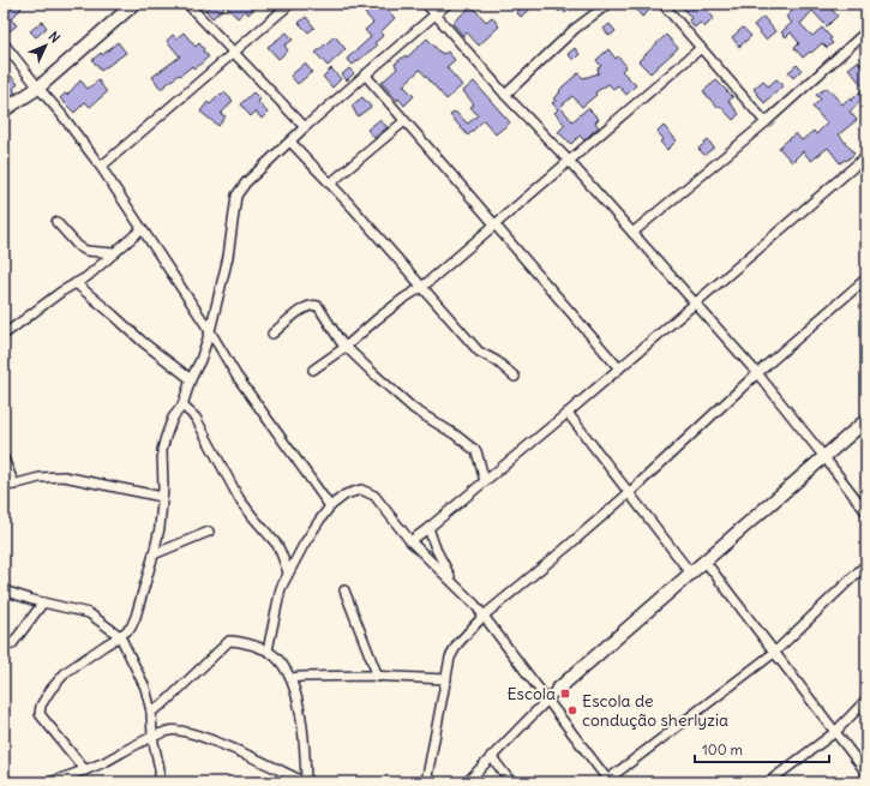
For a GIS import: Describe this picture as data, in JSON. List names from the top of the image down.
{
  "places": {
    "transit": ["Escola"],
    "other": ["Escola de condução sherlyzia"]
  },
  "scale_bar": "100 m",
  "north": "top right"
}
